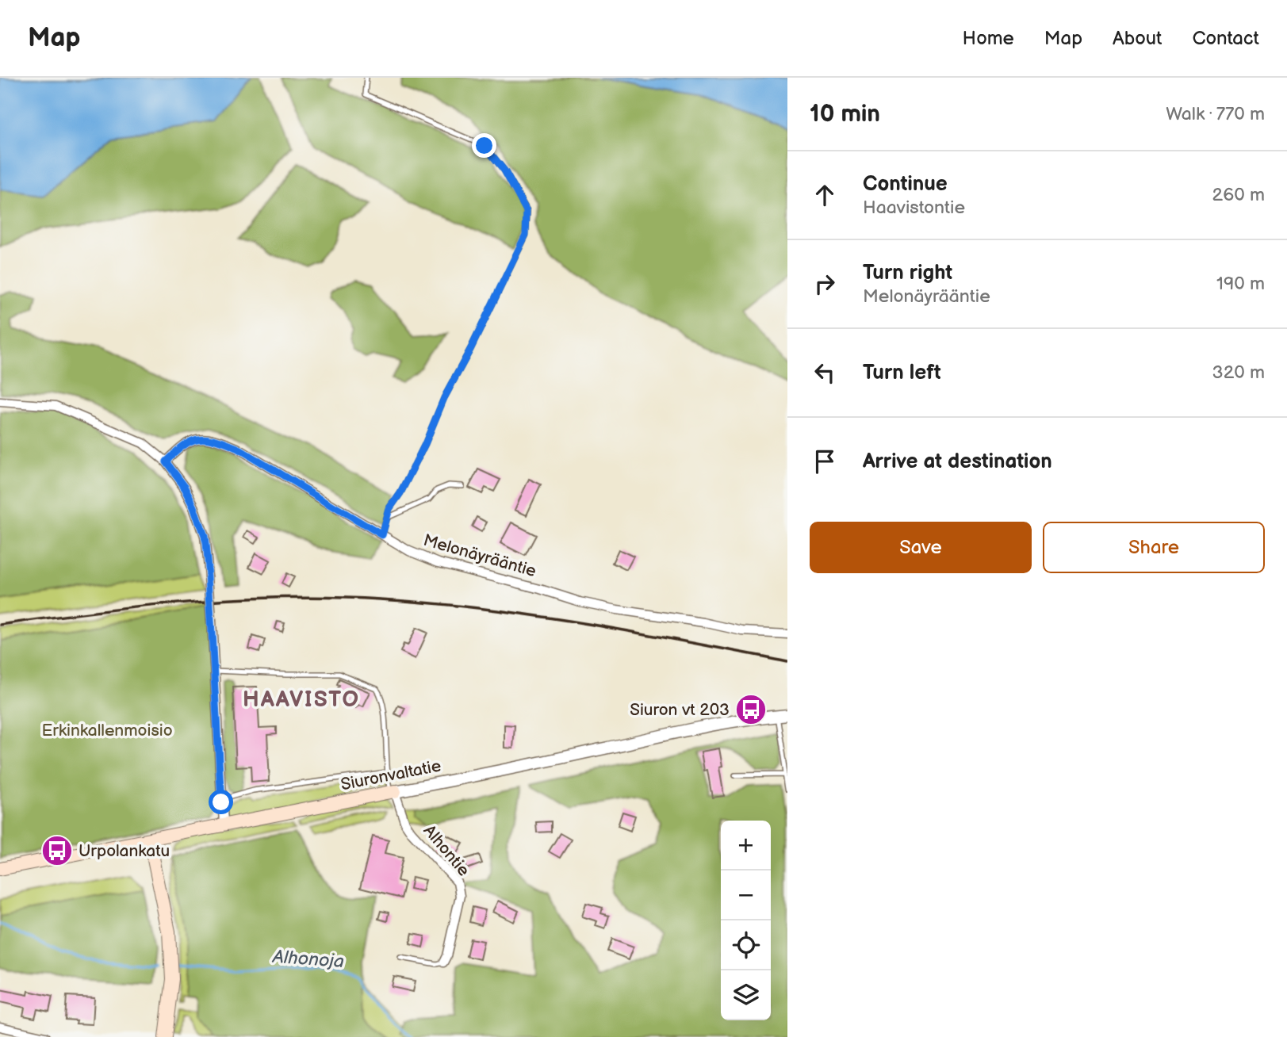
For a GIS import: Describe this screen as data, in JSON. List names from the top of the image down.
{
  "streets": {
    "main road": ["Siuronvaltatie"],
    "street": ["Melonäyrääntie", "Alhontie"]
  },
  "crossings": [
    ["Siuronvaltatie", "Alhontie"]
  ],
  "districts": ["HAAVISTO"],
  "water": ["Alhonoja"],
  "parks": ["Erkinkallenmoisio"],
  "places": {
    "bus stop": ["Siuron vt 203", "Urpolankatu"]
  },
  "page": {
    "header": "Map",
    "nav": [
      "Home",
      "Map",
      "About",
      "Contact"
    ],
    "heading": ["10 min", "Walk · 770 m"],
    "list": [
      ["Continue", "Haavistontie", "260 m"],
      ["Turn right", "Melonäyrääntie", "190 m"],
      ["Turn left", "320 m"],
      "Arrive at destination"
    ],
    "buttons": ["Save", "Share"],
    "map_buttons": ["+", "−"]
  }
}
